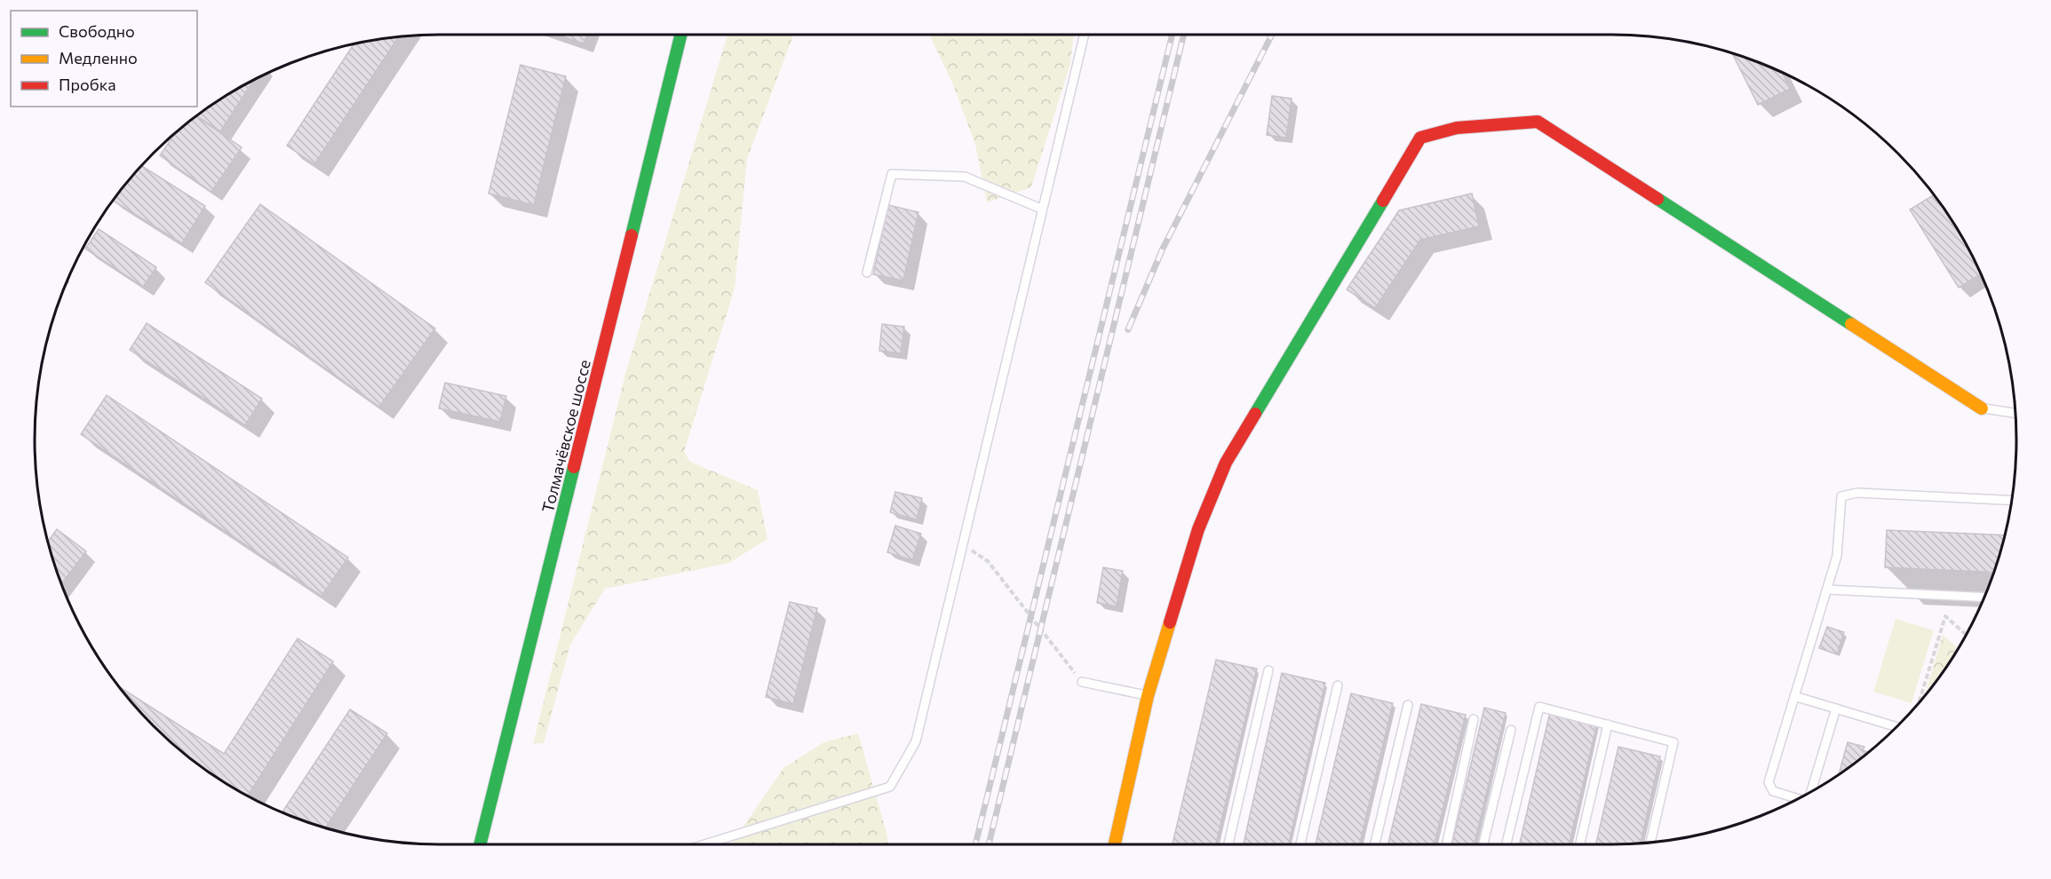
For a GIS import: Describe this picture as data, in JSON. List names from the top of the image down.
{
  "streets": {
    "street": ["Толмачёвское шоссе"]
  },
  "legend": ["Свободно", "Медленно", "Пробка"]
}
